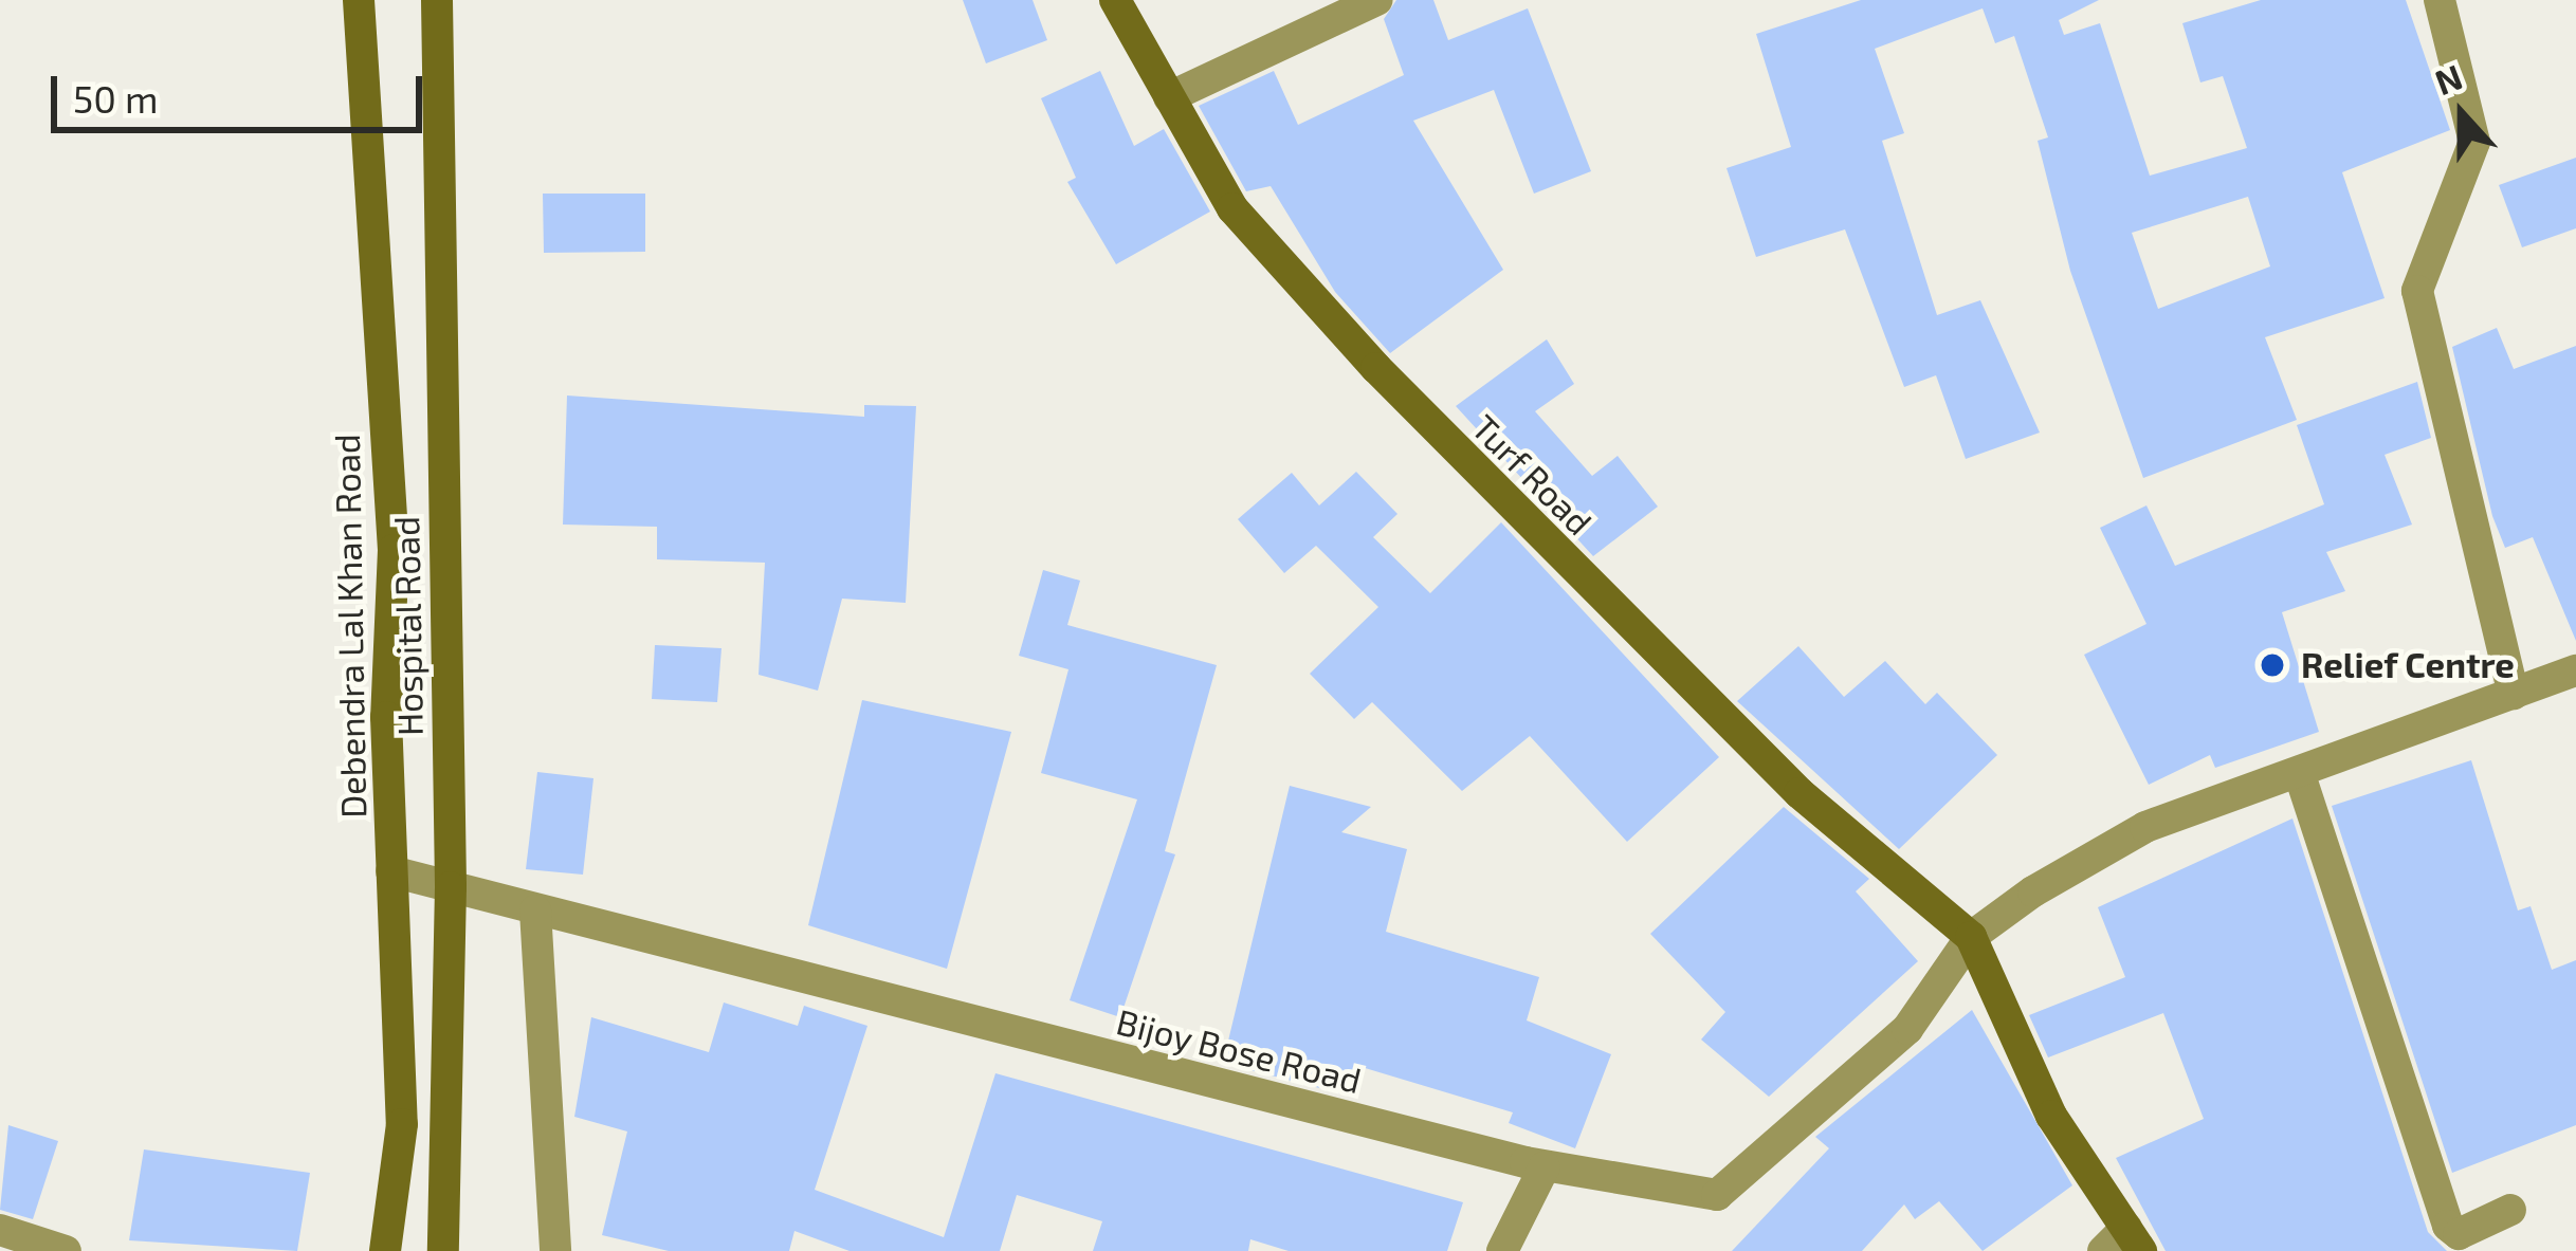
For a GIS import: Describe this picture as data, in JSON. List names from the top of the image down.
{
  "streets": {
    "main road": ["Turf Road", "Debendra Lal Khan Road", "Hospital Road"],
    "street": ["Bijoy Bose Road"]
  },
  "crossings": [
    ["Turf Road", "Bijoy Bose Road"],
    ["Debendra Lal Khan Road", "Bijoy Bose Road"],
    ["Hospital Road", "Bijoy Bose Road"]
  ],
  "places": ["Relief Centre"],
  "scale_bar": "50 m",
  "north": "top"
}
